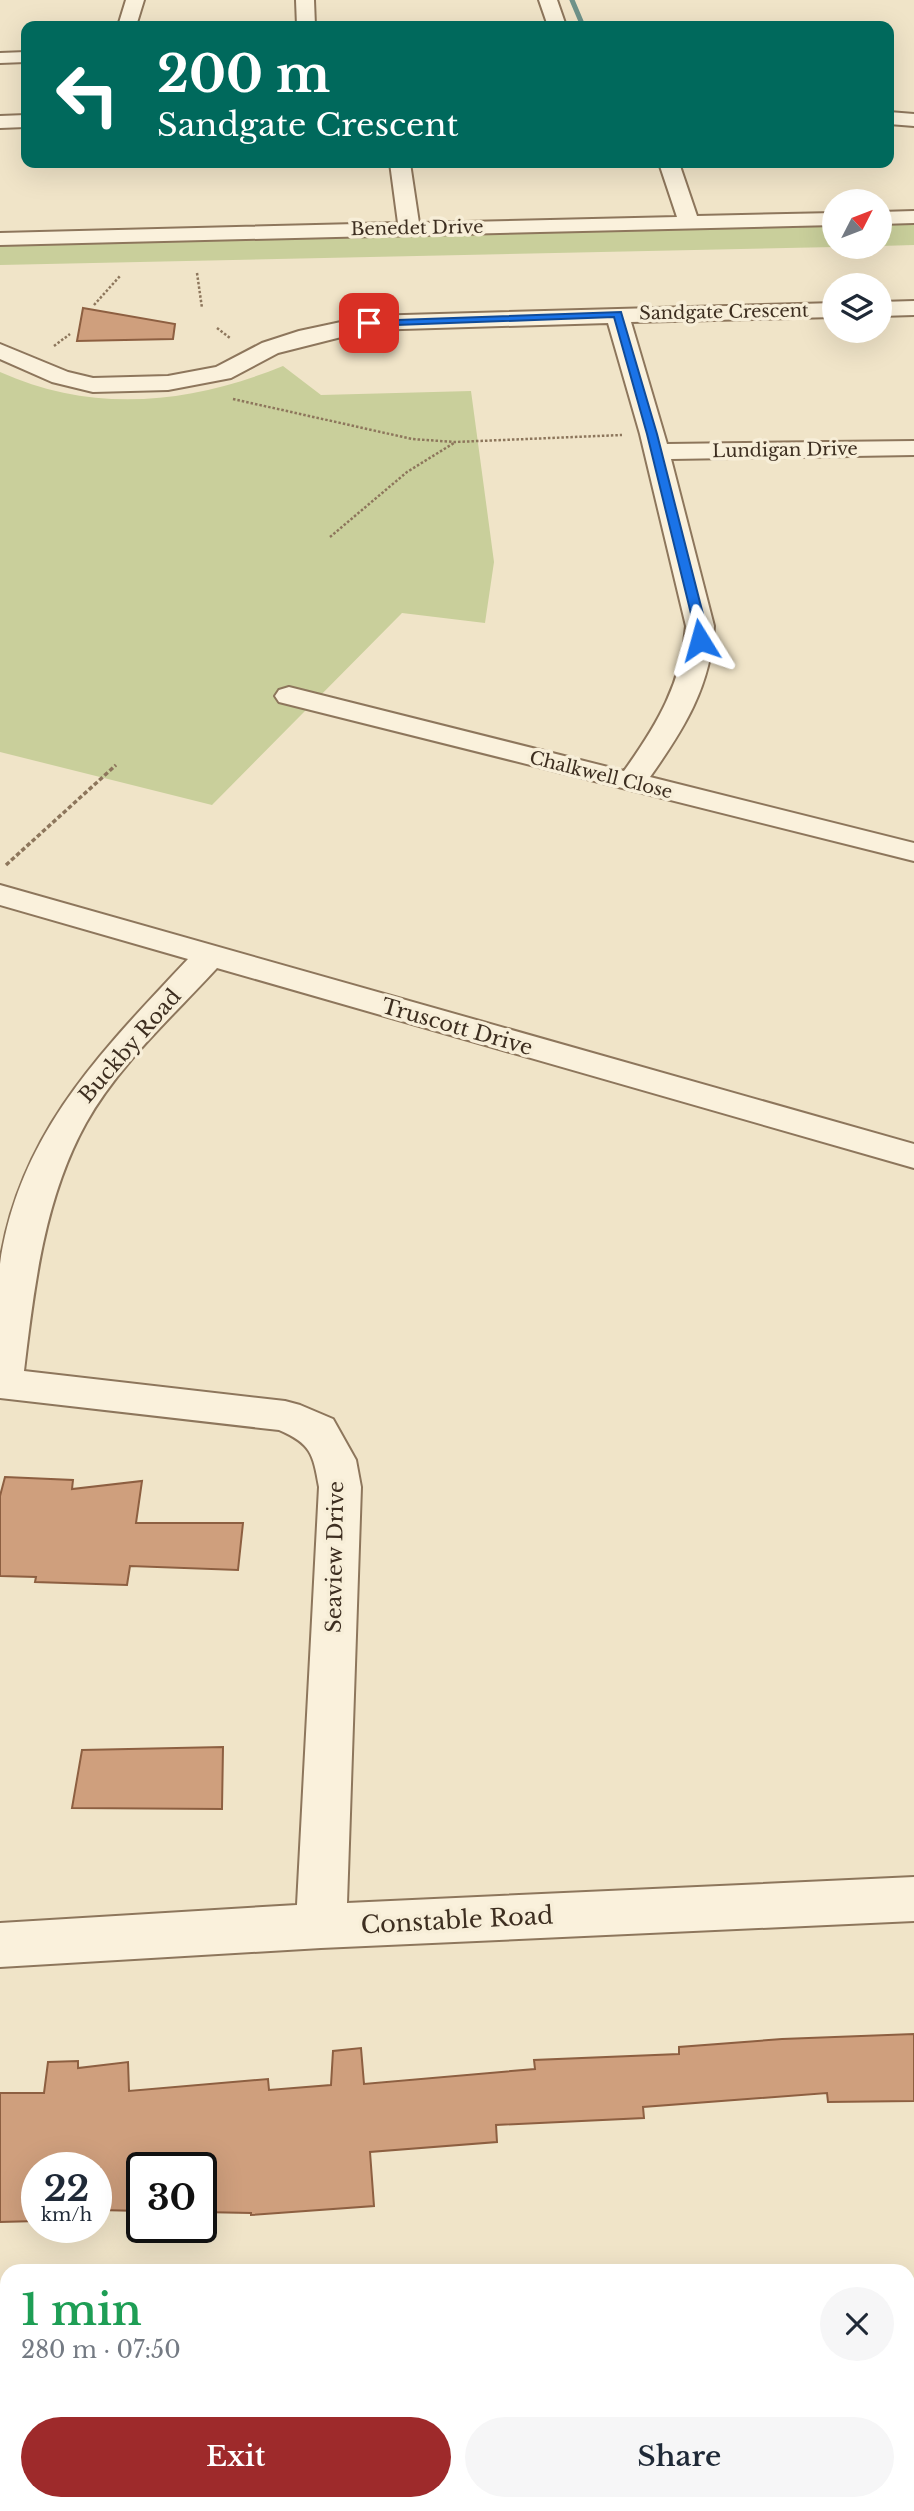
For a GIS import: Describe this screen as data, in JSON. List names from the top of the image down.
{
  "streets": {
    "street": [
      "Benedet Drive",
      "Sandgate Crescent",
      "Lundigan Drive",
      "Chalkwell Close",
      "Truscott Drive",
      "Buckby Road",
      "Seaview Drive",
      "Constable Road"
    ]
  },
  "crossings": [
    ["Truscott Drive", "Buckby Road"],
    ["Buckby Road", "Seaview Drive"],
    ["Seaview Drive", "Constable Road"]
  ],
  "north": "top right",
  "page": {
    "turn": ["200 m", "Sandgate Crescent"],
    "speed": "22 km/h",
    "limit": "30",
    "heading": ["1 min", "280 m · 07:50"],
    "buttons": ["Exit", "Share"]
  }
}
